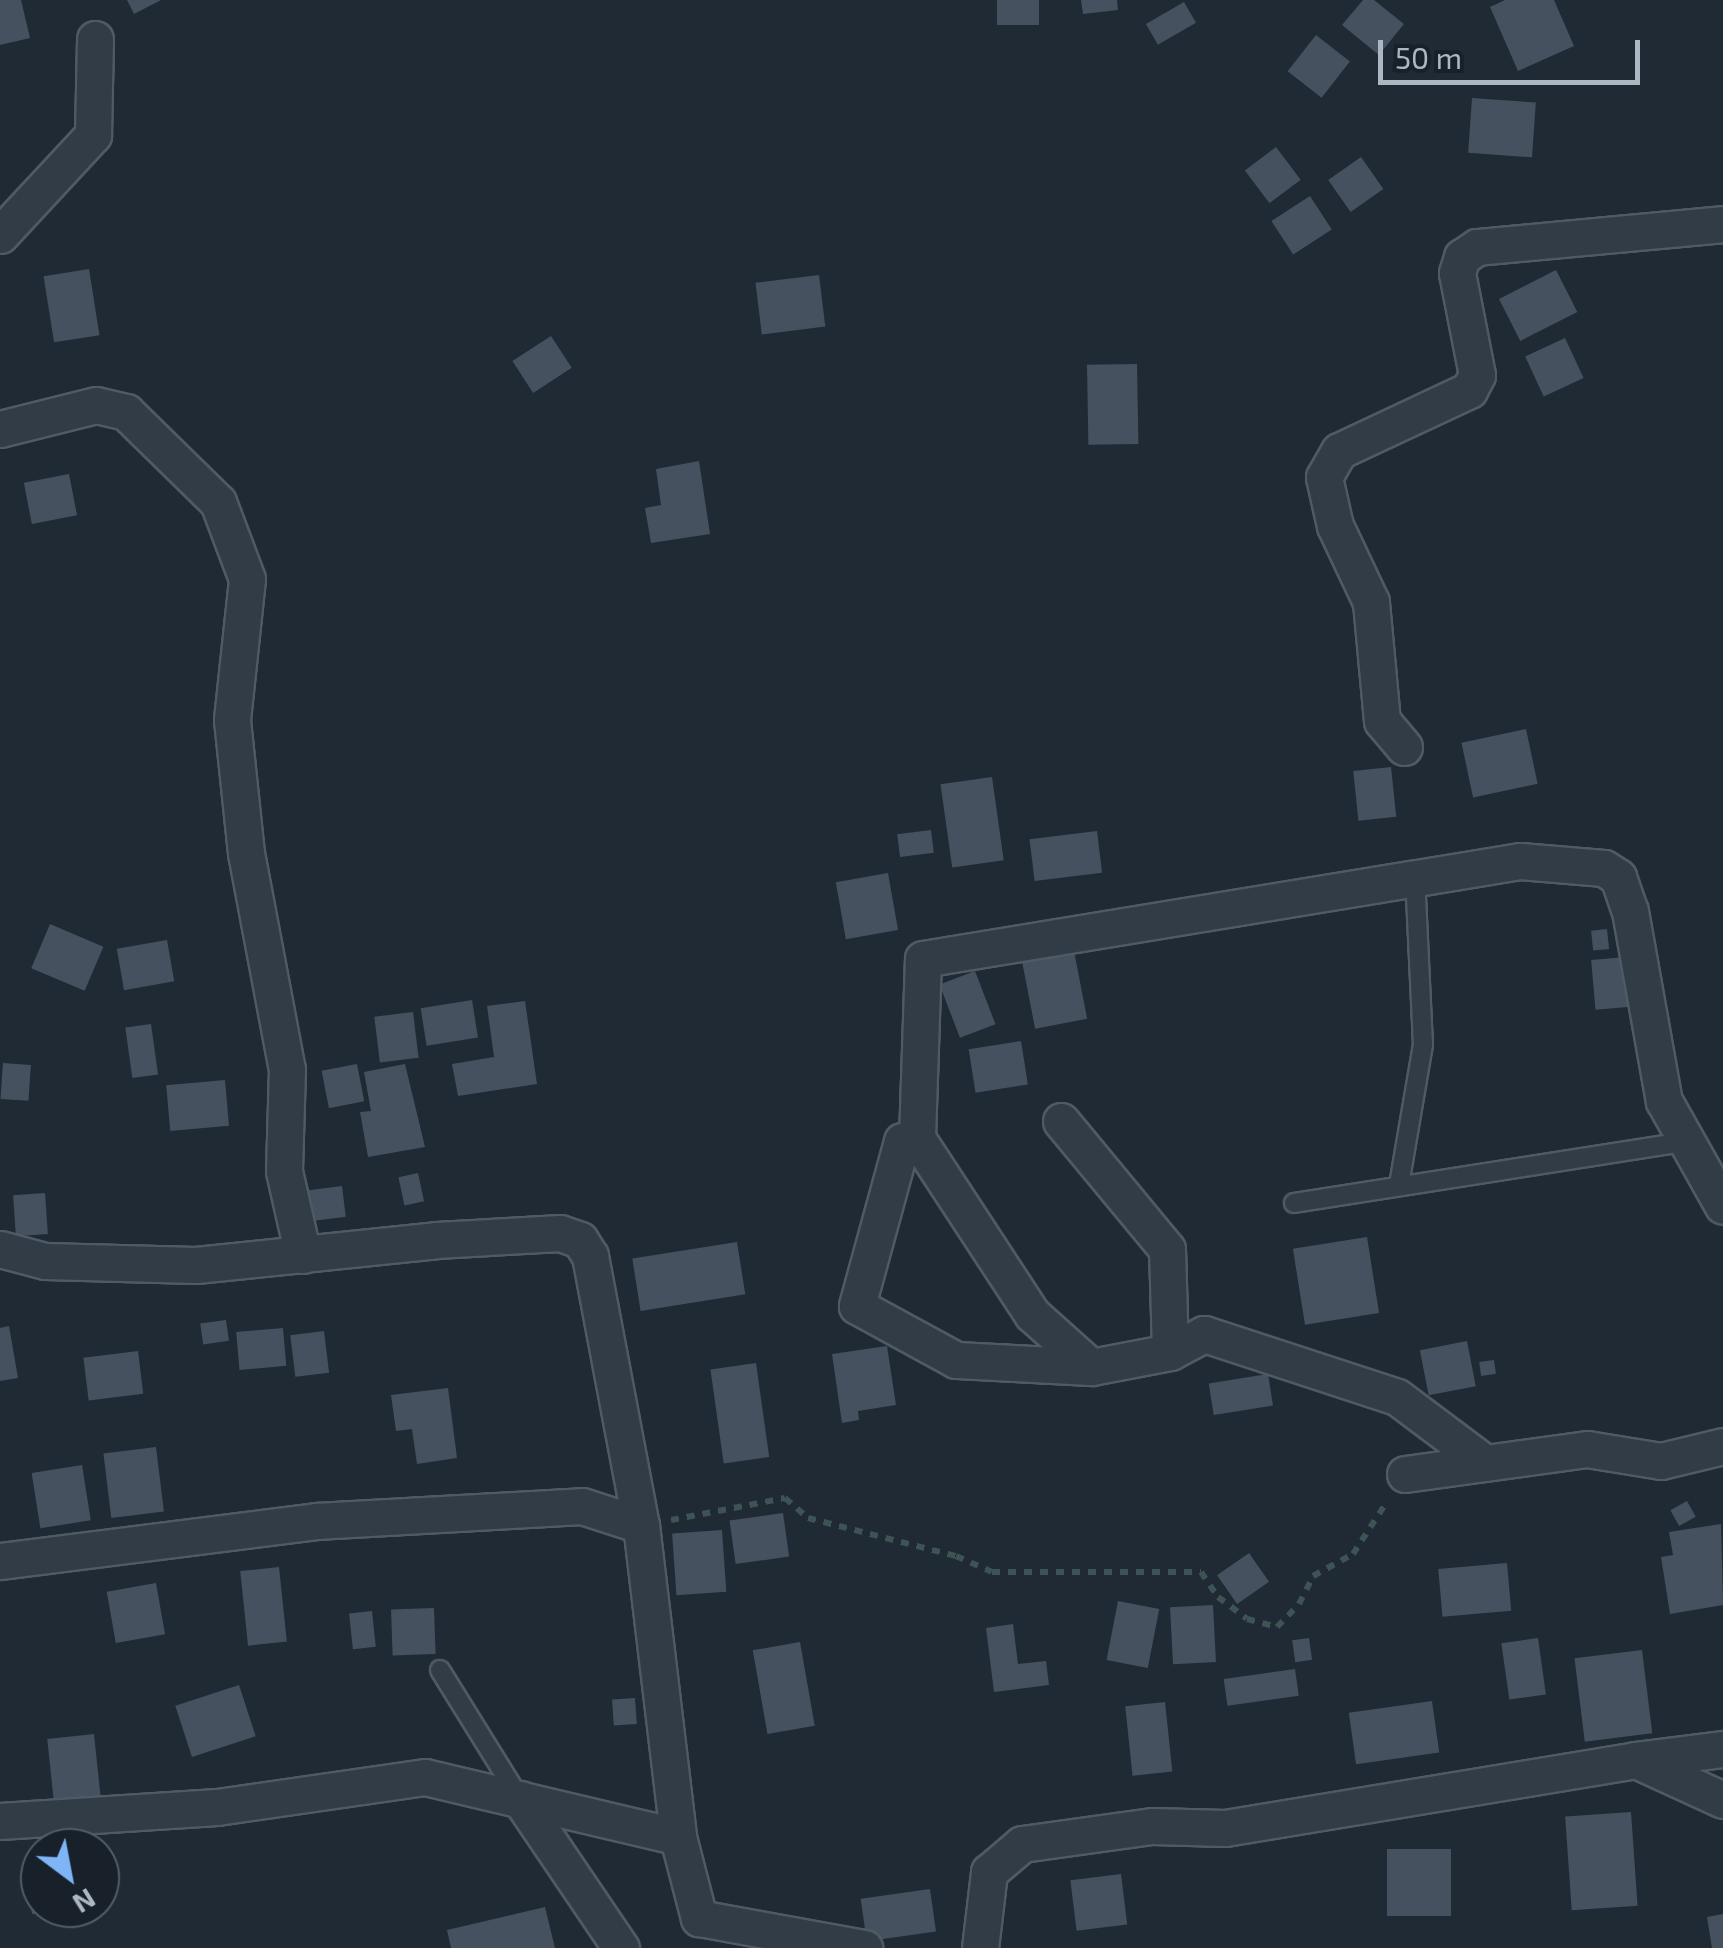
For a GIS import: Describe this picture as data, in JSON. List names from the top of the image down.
{
  "scale_bar": "50 m",
  "north": "bottom right"
}
